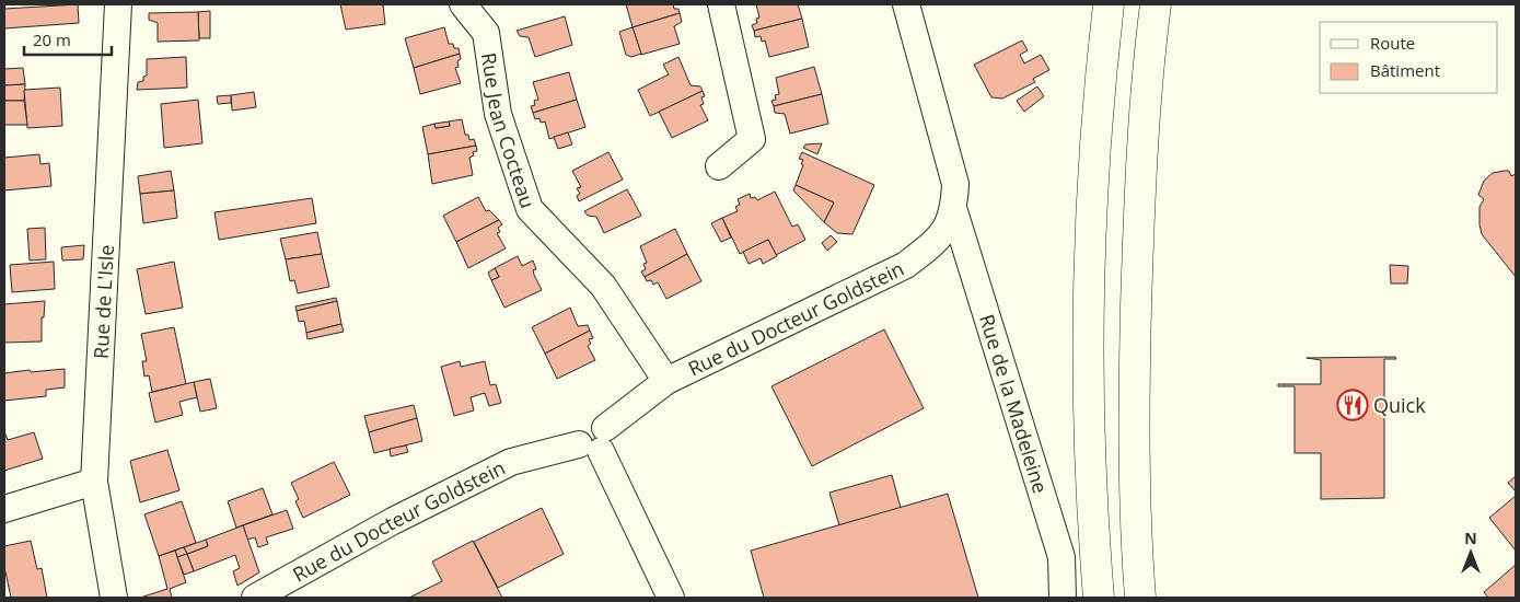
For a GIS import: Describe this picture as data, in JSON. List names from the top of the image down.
{
  "streets": {
    "street": [
      "Rue Jean Cocteau",
      "Rue de L'Isle",
      "Rue du Docteur Goldstein",
      "Rue de la Madeleine"
    ]
  },
  "crossings": [
    ["Rue Jean Cocteau", "Rue du Docteur Goldstein"],
    ["Rue du Docteur Goldstein", "Rue de la Madeleine"]
  ],
  "places": {
    "restaurant": ["Quick"]
  },
  "legend": ["Route", "Bâtiment"],
  "scale_bar": "20 m",
  "north": "top"
}
